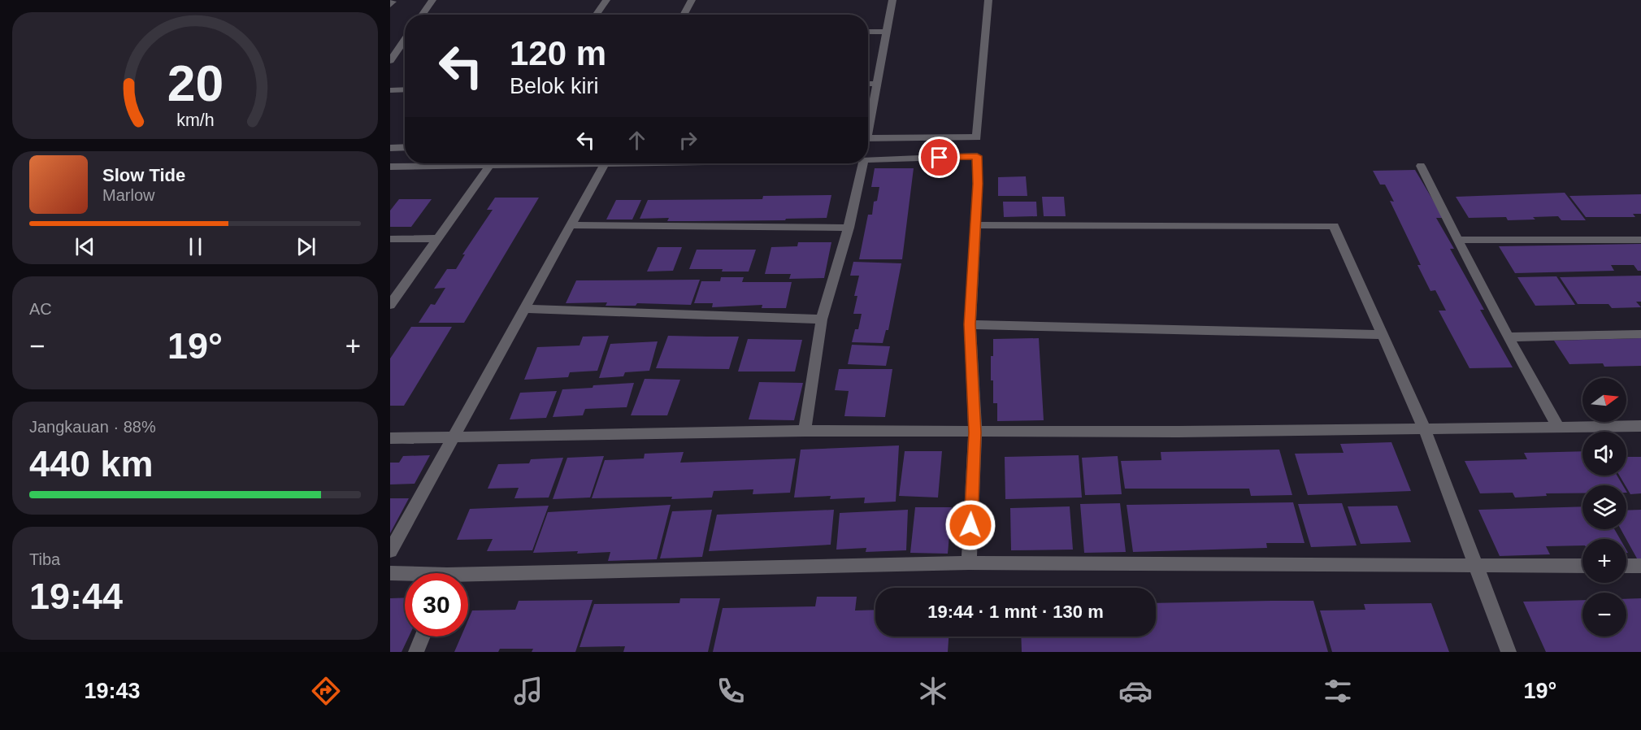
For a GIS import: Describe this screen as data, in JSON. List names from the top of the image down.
{
  "north": "right",
  "page": {
    "turn": ["120 m", "Belok kiri"],
    "song": ["Slow Tide", "Marlow"],
    "tile": [
      "AC",
      ["Jangkauan · 88%", "440 km"],
      ["Tiba", "19:44"]
    ],
    "heat": ["−", "19°", "+"],
    "map_buttons": ["+", "−"],
    "limit": "30",
    "trip": "19:44 · 1 mnt · 130 m",
    "tabs": ["19:43", "19°"],
    "gauge": ["20", "km/h"]
  }
}
